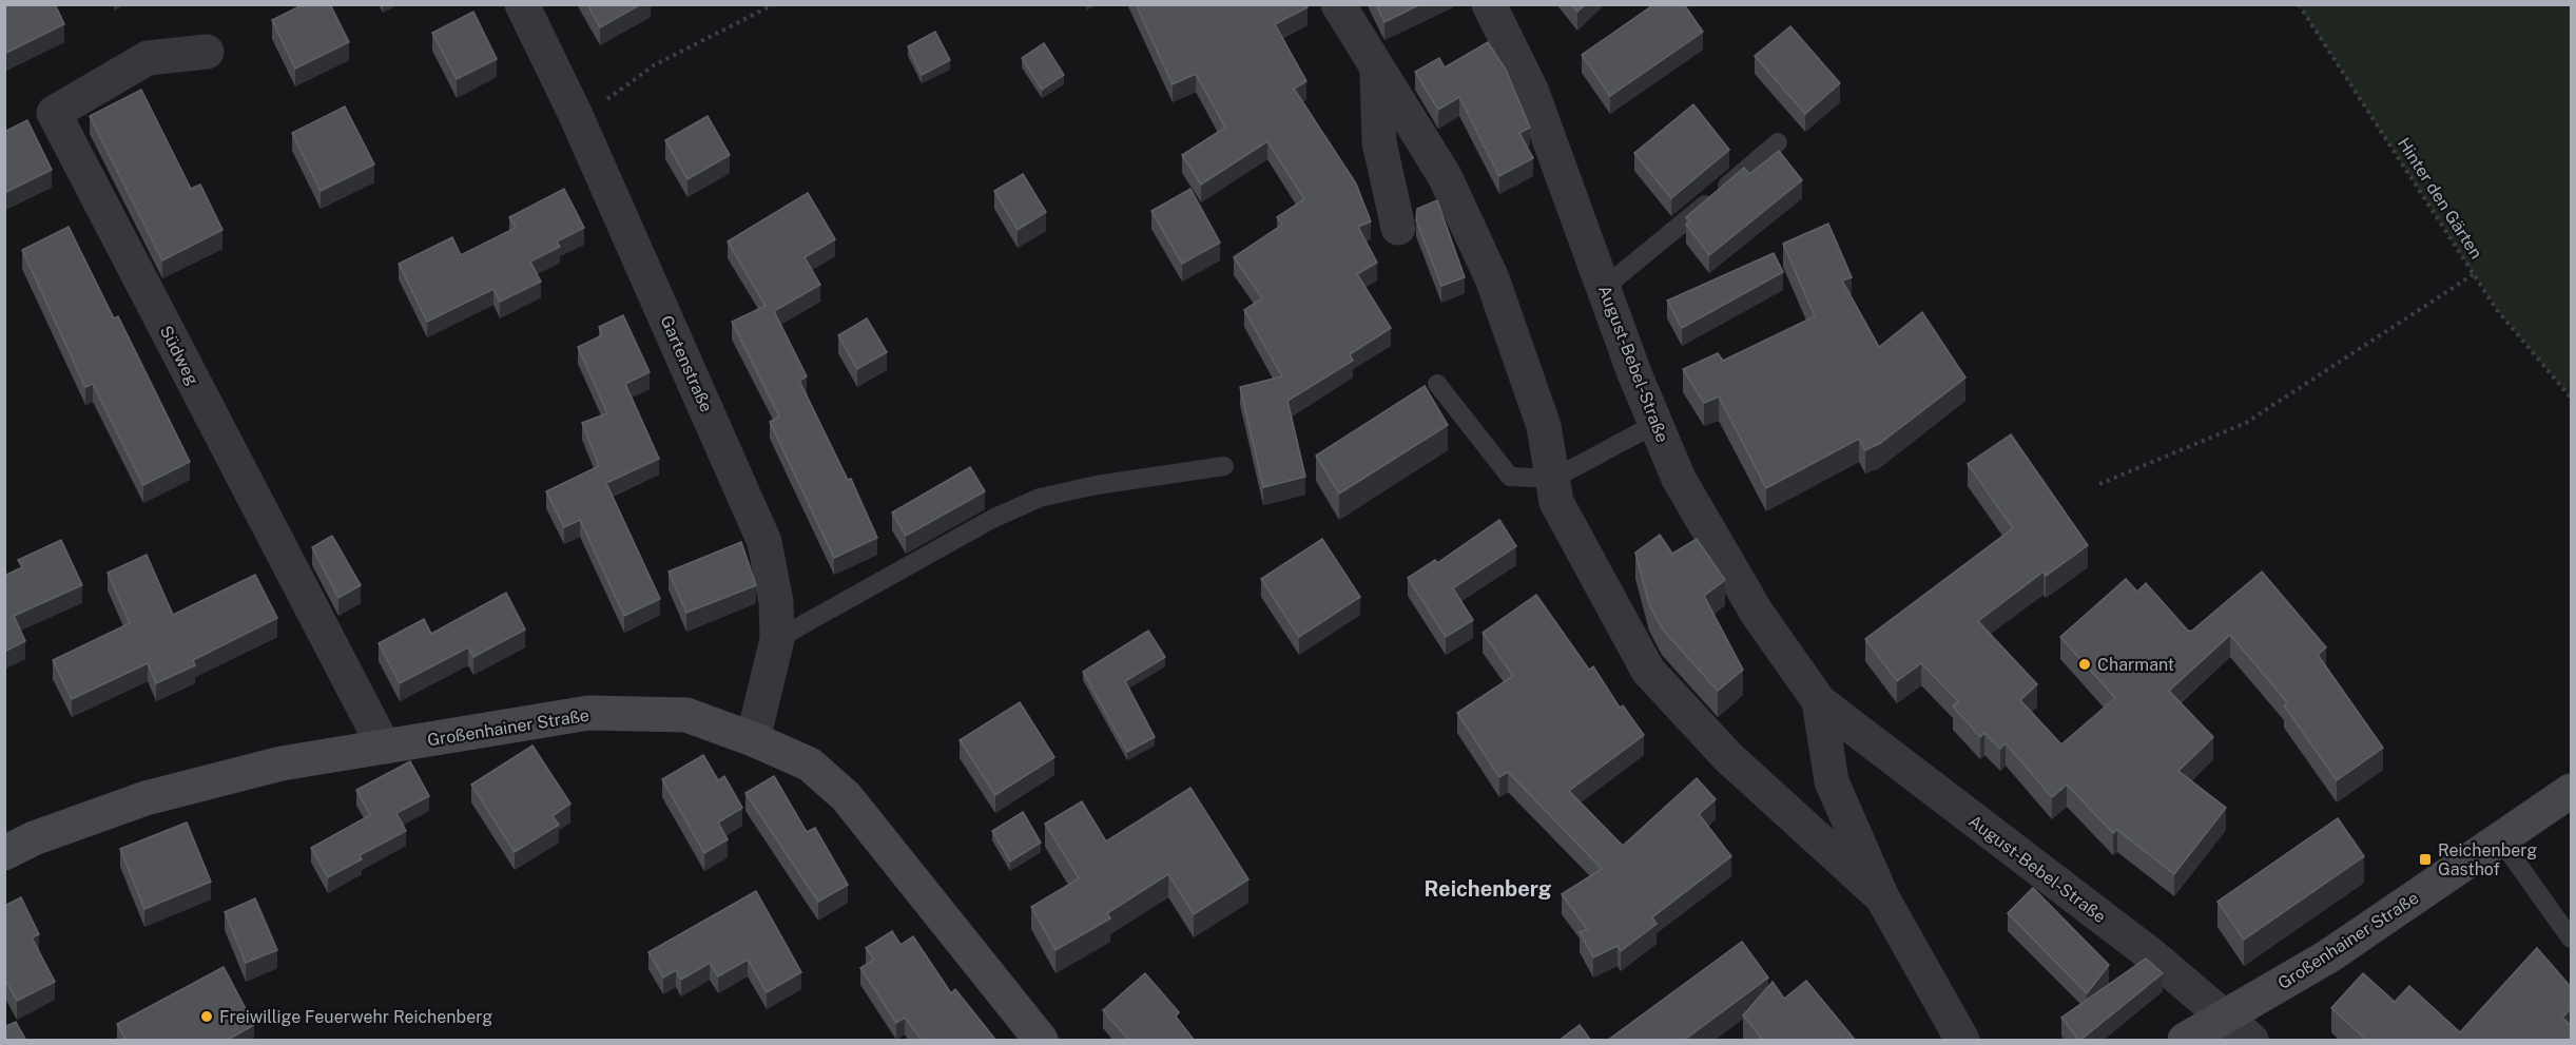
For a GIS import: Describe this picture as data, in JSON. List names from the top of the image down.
{
  "streets": {
    "street": [
      "Südweg",
      "Gartenstraße",
      "August-Bebel-Straße",
      "Großenhainer Straße"
    ],
    "path": ["Hinter den Gärten"]
  },
  "crossings": [
    ["Südweg", "Großenhainer Straße"],
    ["Gartenstraße", "Großenhainer Straße"],
    ["August-Bebel-Straße", "Großenhainer Straße"]
  ],
  "districts": ["Reichenberg"],
  "places": {
    "other": ["Charmant", "Freiwillige Feuerwehr Reichenberg"],
    "transit": ["Reichenberg Gasthof"]
  }
}
